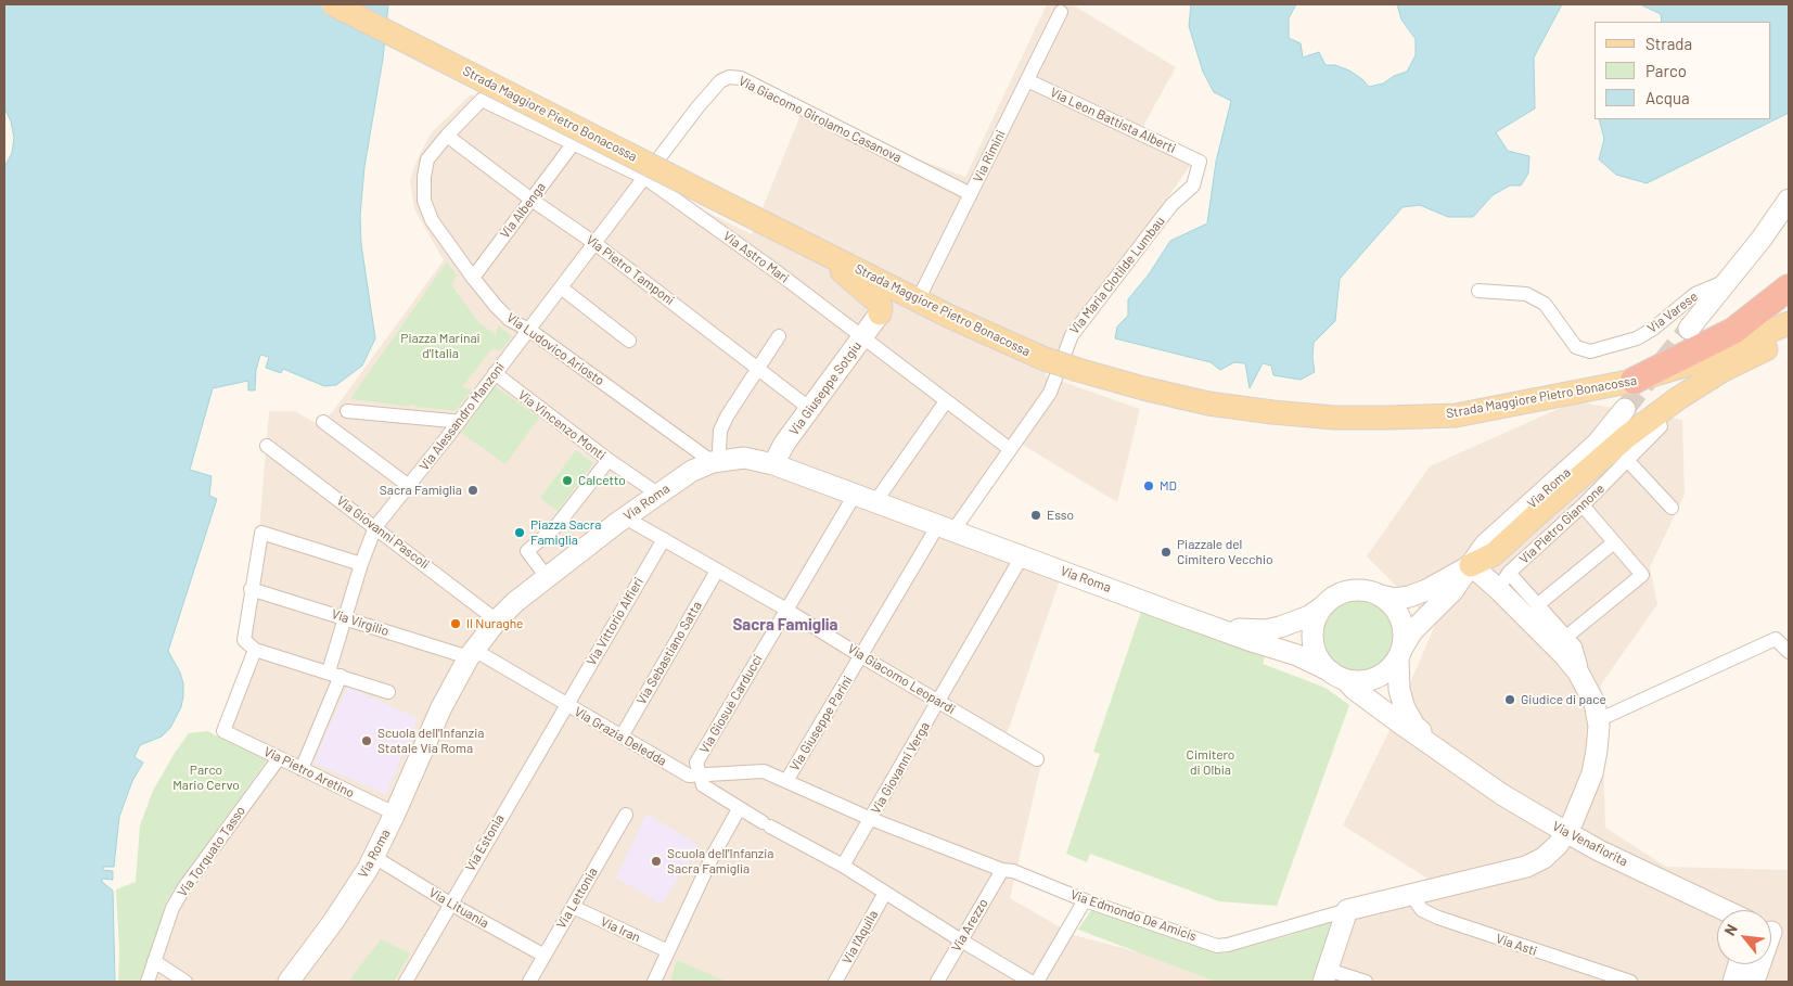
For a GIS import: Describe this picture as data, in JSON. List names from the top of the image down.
{
  "streets": {
    "main road": [
      "Strada Maggiore Pietro Bonacossa",
      "Via Giuseppe Sotgiu",
      "Via Roma",
      "Via Venafiorita",
      "Via Edmondo De Amicis"
    ],
    "street": [
      "Via Giacomo Girolamo Casanova",
      "Via Leon Battista Alberti",
      "Via Rimini",
      "Via Albenga",
      "Via Astro Mari",
      "Via Pietro Tamponi",
      "Via Maria Clotilde Lumbau",
      "Via Varese",
      "Via Ludovico Ariosto",
      "Via Alessandro Manzoni",
      "Via Vincenzo Monti",
      "Via Pietro Giannone",
      "Via Giovanni Pascoli",
      "Via Vittorio Alfieri",
      "Via Virgilio",
      "Via Sebastiano Satta",
      "Via Giacomo Leopardi",
      "Via Giosuè Carducci",
      "Via Giuseppe Parini",
      "Via Grazia Deledda",
      "Via Giovanni Verga",
      "Via Pietro Aretino",
      "Via Estonia",
      "Via Torquato Tasso",
      "Via Lettonia",
      "Via Lituania",
      "Via Arezzo",
      "Via Iran",
      "Via l'Aquila",
      "Via Asti"
    ]
  },
  "crossings": [
    ["Strada Maggiore Pietro Bonacossa", "Via Rimini"],
    ["Via Giacomo Girolamo Casanova", "Via Rimini"],
    ["Via Giacomo Girolamo Casanova", "Via Astro Mari"],
    ["Via Giacomo Girolamo Casanova", "Via Alessandro Manzoni"],
    ["Via Leon Battista Alberti", "Via Rimini"],
    ["Via Leon Battista Alberti", "Via Maria Clotilde Lumbau"],
    ["Via Albenga", "Via Astro Mari"],
    ["Via Albenga", "Via Pietro Tamponi"],
    ["Via Albenga", "Via Ludovico Ariosto"],
    ["Via Astro Mari", "Via Maria Clotilde Lumbau"],
    ["Via Astro Mari", "Via Ludovico Ariosto"],
    ["Via Astro Mari", "Via Giuseppe Sotgiu"],
    ["Via Astro Mari", "Via Alessandro Manzoni"],
    ["Via Pietro Tamponi", "Via Ludovico Ariosto"],
    ["Via Pietro Tamponi", "Via Giuseppe Sotgiu"],
    ["Via Pietro Tamponi", "Via Alessandro Manzoni"],
    ["Via Maria Clotilde Lumbau", "Via Roma"],
    ["Via Maria Clotilde Lumbau", "Via Giuseppe Parini"],
    ["Via Ludovico Ariosto", "Via Alessandro Manzoni"],
    ["Via Ludovico Ariosto", "Via Roma"],
    ["Via Giuseppe Sotgiu", "Via Roma"],
    ["Via Alessandro Manzoni", "Via Vincenzo Monti"],
    ["Via Alessandro Manzoni", "Via Giovanni Pascoli"],
    ["Via Alessandro Manzoni", "Via Virgilio"],
    ["Via Alessandro Manzoni", "Via Pietro Aretino"],
    ["Via Vincenzo Monti", "Via Roma"],
    ["Via Roma", "Via Giovanni Pascoli"],
    ["Via Roma", "Via Virgilio"],
    ["Via Roma", "Via Giacomo Leopardi"],
    ["Via Roma", "Via Giosuè Carducci"],
    ["Via Roma", "Via Giuseppe Parini"],
    ["Via Roma", "Via Grazia Deledda"],
    ["Via Roma", "Via Giovanni Verga"],
    ["Via Roma", "Via Pietro Aretino"],
    ["Via Roma", "Via Venafiorita"],
    ["Via Roma", "Via Lituania"],
    ["Via Roma", "Via Edmondo De Amicis"],
    ["Via Pietro Giannone", "Via Edmondo De Amicis"],
    ["Via Vittorio Alfieri", "Via Giacomo Leopardi"],
    ["Via Vittorio Alfieri", "Via Grazia Deledda"],
    ["Via Vittorio Alfieri", "Via Estonia"],
    ["Via Virgilio", "Via Grazia Deledda"],
    ["Via Sebastiano Satta", "Via Giacomo Leopardi"],
    ["Via Sebastiano Satta", "Via Grazia Deledda"],
    ["Via Giacomo Leopardi", "Via Giosuè Carducci"],
    ["Via Giacomo Leopardi", "Via Giuseppe Parini"],
    ["Via Giacomo Leopardi", "Via Giovanni Verga"],
    ["Via Giosuè Carducci", "Via Grazia Deledda"],
    ["Via Giosuè Carducci", "Via Edmondo De Amicis"],
    ["Via Giuseppe Parini", "Via Edmondo De Amicis"],
    ["Via Grazia Deledda", "Via Giovanni Verga"],
    ["Via Grazia Deledda", "Via Estonia"],
    ["Via Grazia Deledda", "Via Edmondo De Amicis"],
    ["Via Grazia Deledda", "Via Arezzo"],
    ["Via Grazia Deledda", "Via l'Aquila"],
    ["Via Giovanni Verga", "Via Edmondo De Amicis"],
    ["Via Pietro Aretino", "Via Torquato Tasso"],
    ["Via Estonia", "Via Lituania"],
    ["Via Venafiorita", "Via Edmondo De Amicis"],
    ["Via Lettonia", "Via Lituania"],
    ["Via Lettonia", "Via Iran"],
    ["Via Edmondo De Amicis", "Via Arezzo"],
    ["Via Edmondo De Amicis", "Via Asti"]
  ],
  "districts": ["Sacra Famiglia"],
  "parks": ["Piazza Marinai d'Italia", "Cimitero di Olbia", "Parco Mario Cervo"],
  "places": [
    "Calcetto",
    "MD",
    "Sacra Famiglia",
    "Esso",
    "Piazza Sacra Famiglia",
    "Piazzale del Cimitero Vecchio",
    "Il Nuraghe",
    "Giudice di pace",
    "Scuola dell'Infanzia Statale Via Roma",
    "Scuola dell'Infanzia Sacra Famiglia"
  ],
  "legend": ["Strada", "Parco", "Acqua"],
  "north": "top left"
}
